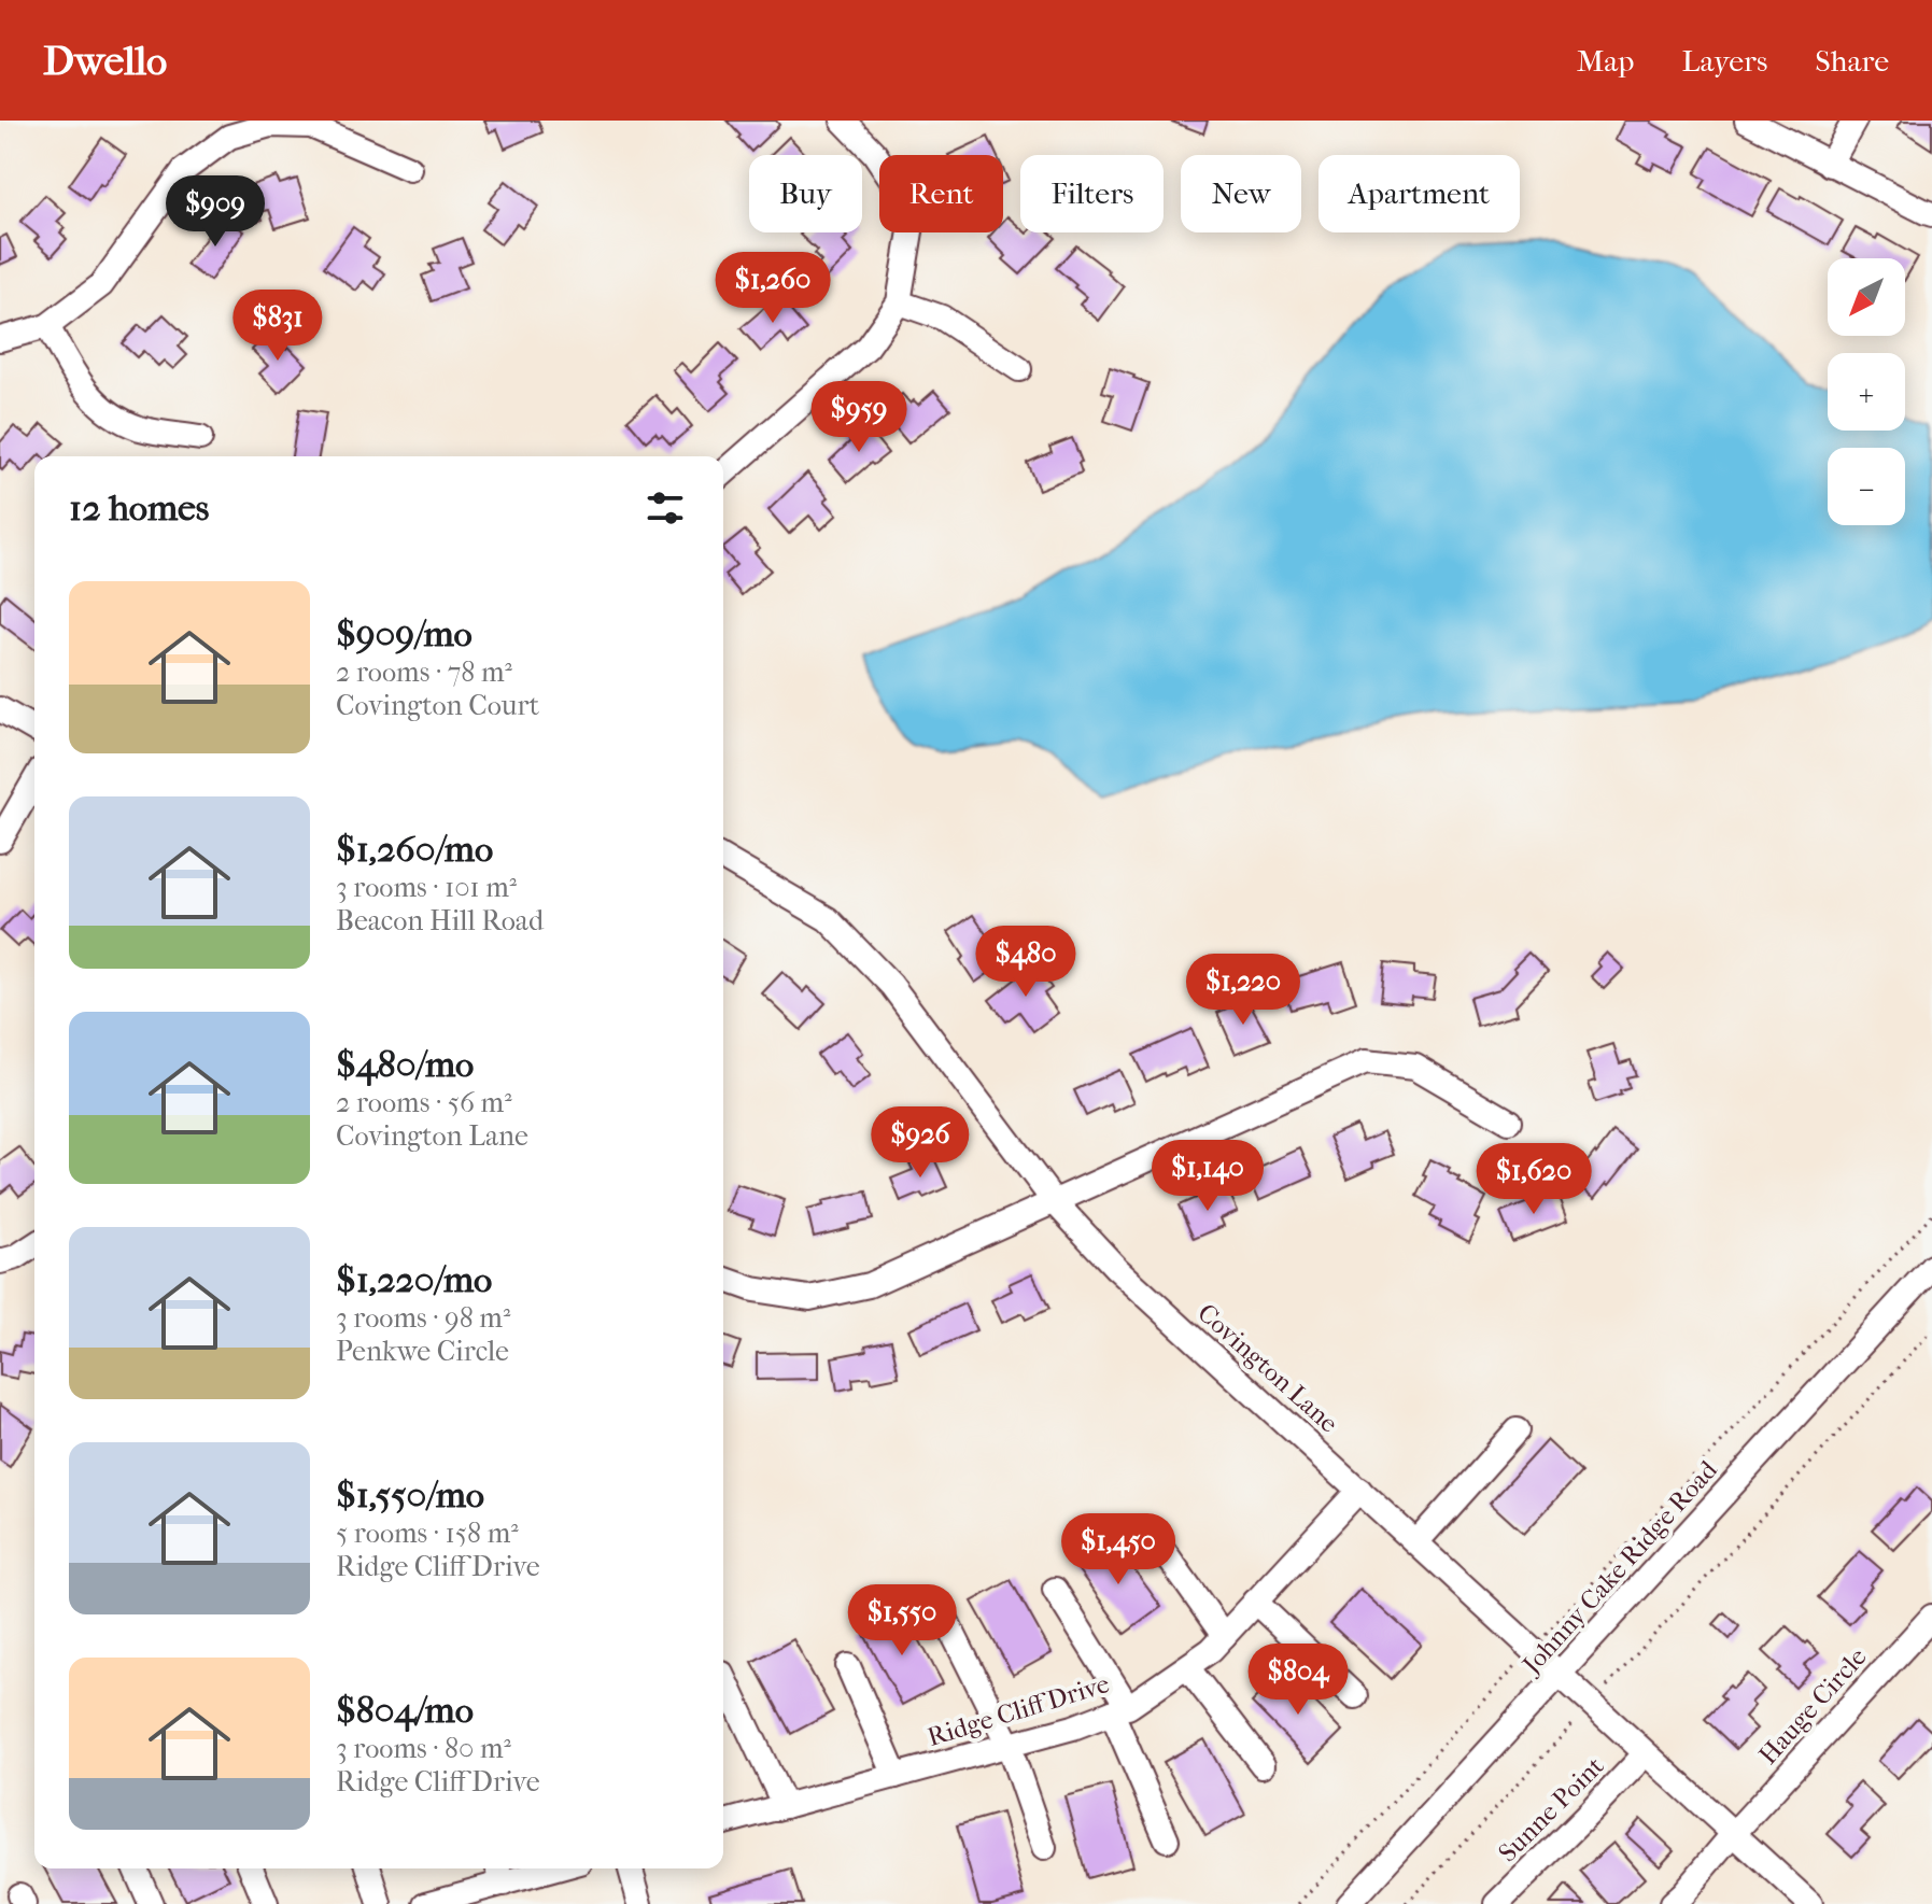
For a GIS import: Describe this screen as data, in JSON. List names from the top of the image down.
{
  "streets": {
    "street": [
      "Covington Lane",
      "Johnny Cake Ridge Road",
      "Hauge Circle",
      "Ridge Cliff Drive",
      "Sunne Point"
    ]
  },
  "crossings": [
    ["Covington Lane", "Johnny Cake Ridge Road"],
    ["Covington Lane", "Hauge Circle"],
    ["Covington Lane", "Ridge Cliff Drive"],
    ["Covington Lane", "Sunne Point"]
  ],
  "north": "bottom left",
  "page": {
    "header": "Dwello",
    "nav": ["Map", "Layers", "Share"],
    "chip": [
      "Buy",
      "Rent",
      "Filters",
      "New",
      "Apartment"
    ],
    "price": [
      "$909",
      "$1,260",
      "$831",
      "$959",
      "$480",
      "$1,220",
      "$926",
      "$1,140",
      "$1,620",
      "$1,450",
      "$1,550",
      "$804"
    ],
    "map_buttons": ["+", "−"],
    "heading": "12 homes",
    "list": [
      {
        "name": "$909/mo",
        "note": "2 rooms · 78 m² · Covington Court"
      },
      {
        "name": "$1,260/mo",
        "note": "3 rooms · 101 m² · Beacon Hill Road"
      },
      {
        "name": "$480/mo",
        "note": "2 rooms · 56 m² · Covington Lane"
      },
      {
        "name": "$1,220/mo",
        "note": "3 rooms · 98 m² · Penkwe Circle"
      },
      {
        "name": "$1,550/mo",
        "note": "5 rooms · 158 m² · Ridge Cliff Drive"
      },
      {
        "name": "$804/mo",
        "note": "3 rooms · 80 m² · Ridge Cliff Drive"
      }
    ]
  }
}
